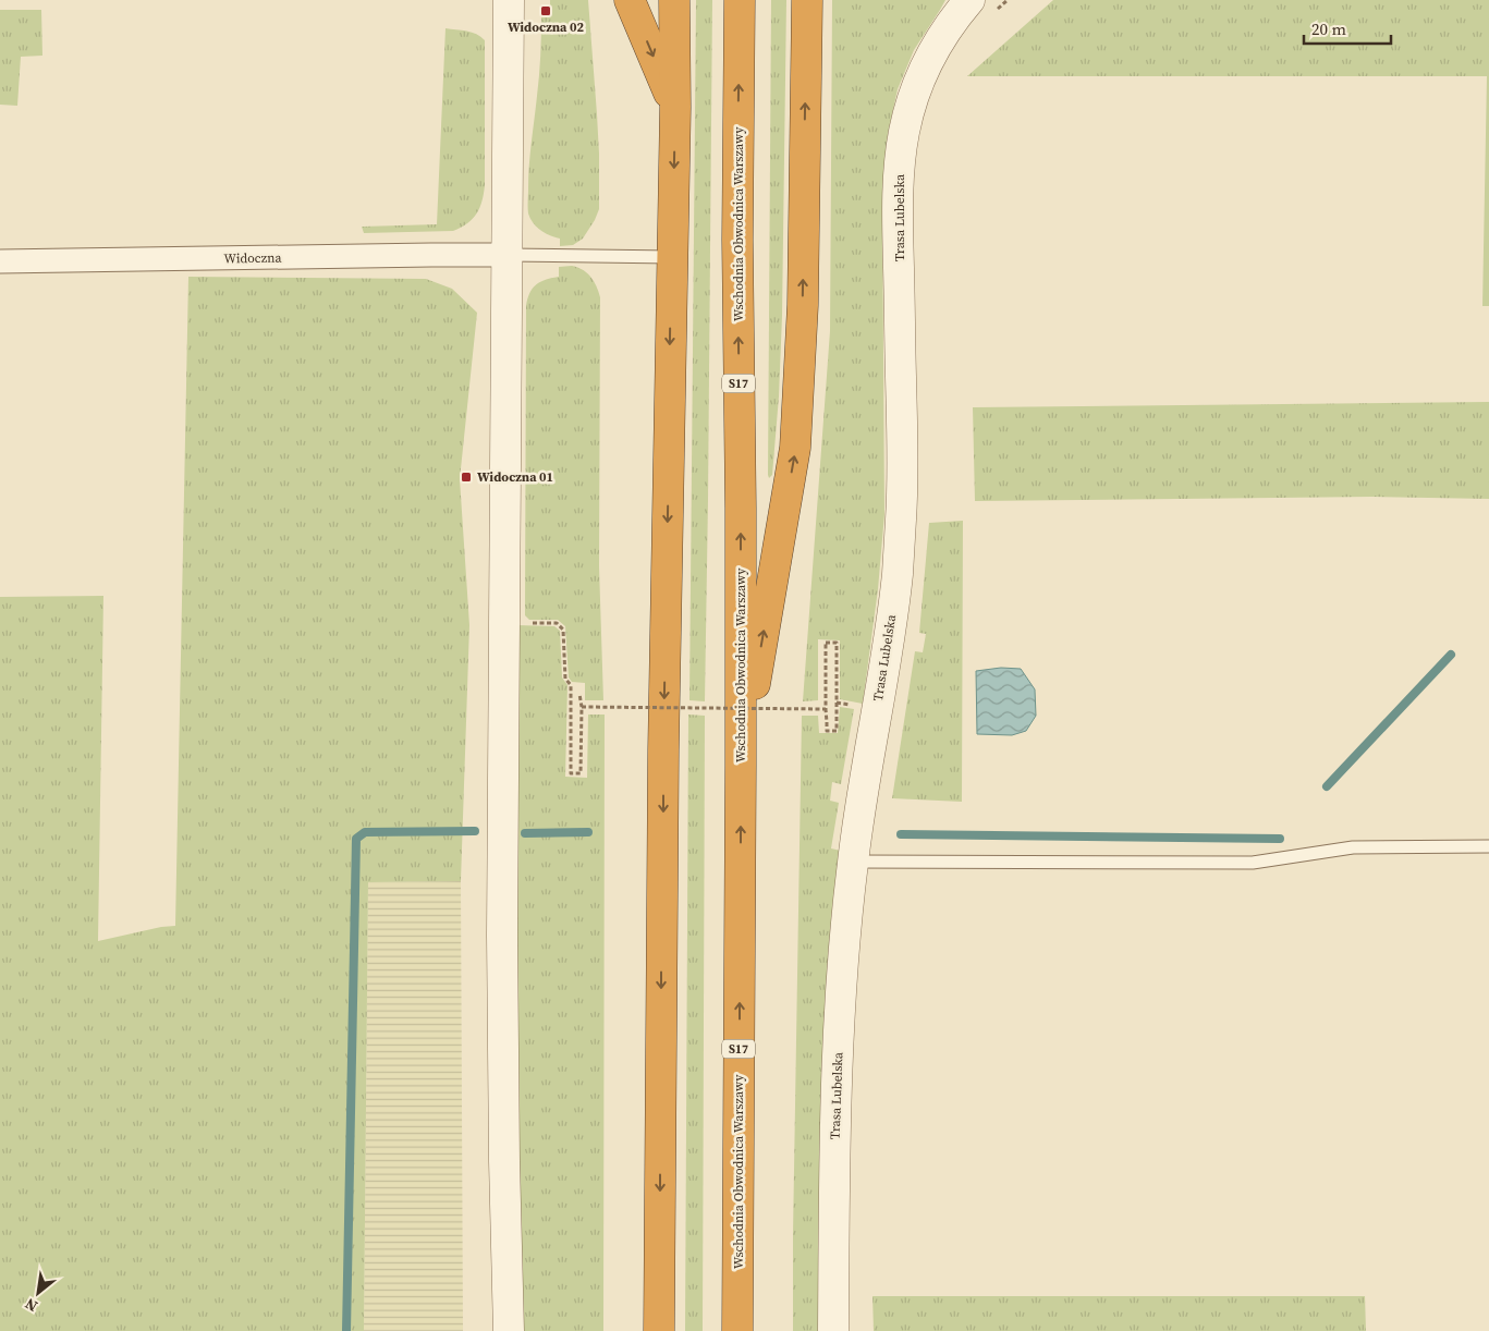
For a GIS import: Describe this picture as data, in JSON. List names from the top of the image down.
{
  "streets": {
    "highway": ["Wschodnia Obwodnica Warszawy", "S17"],
    "street": ["Trasa Lubelska", "Widoczna"]
  },
  "places": {
    "transit": ["Widoczna 02", "Widoczna 01"]
  },
  "scale_bar": "20 m",
  "north": "bottom left"
}
